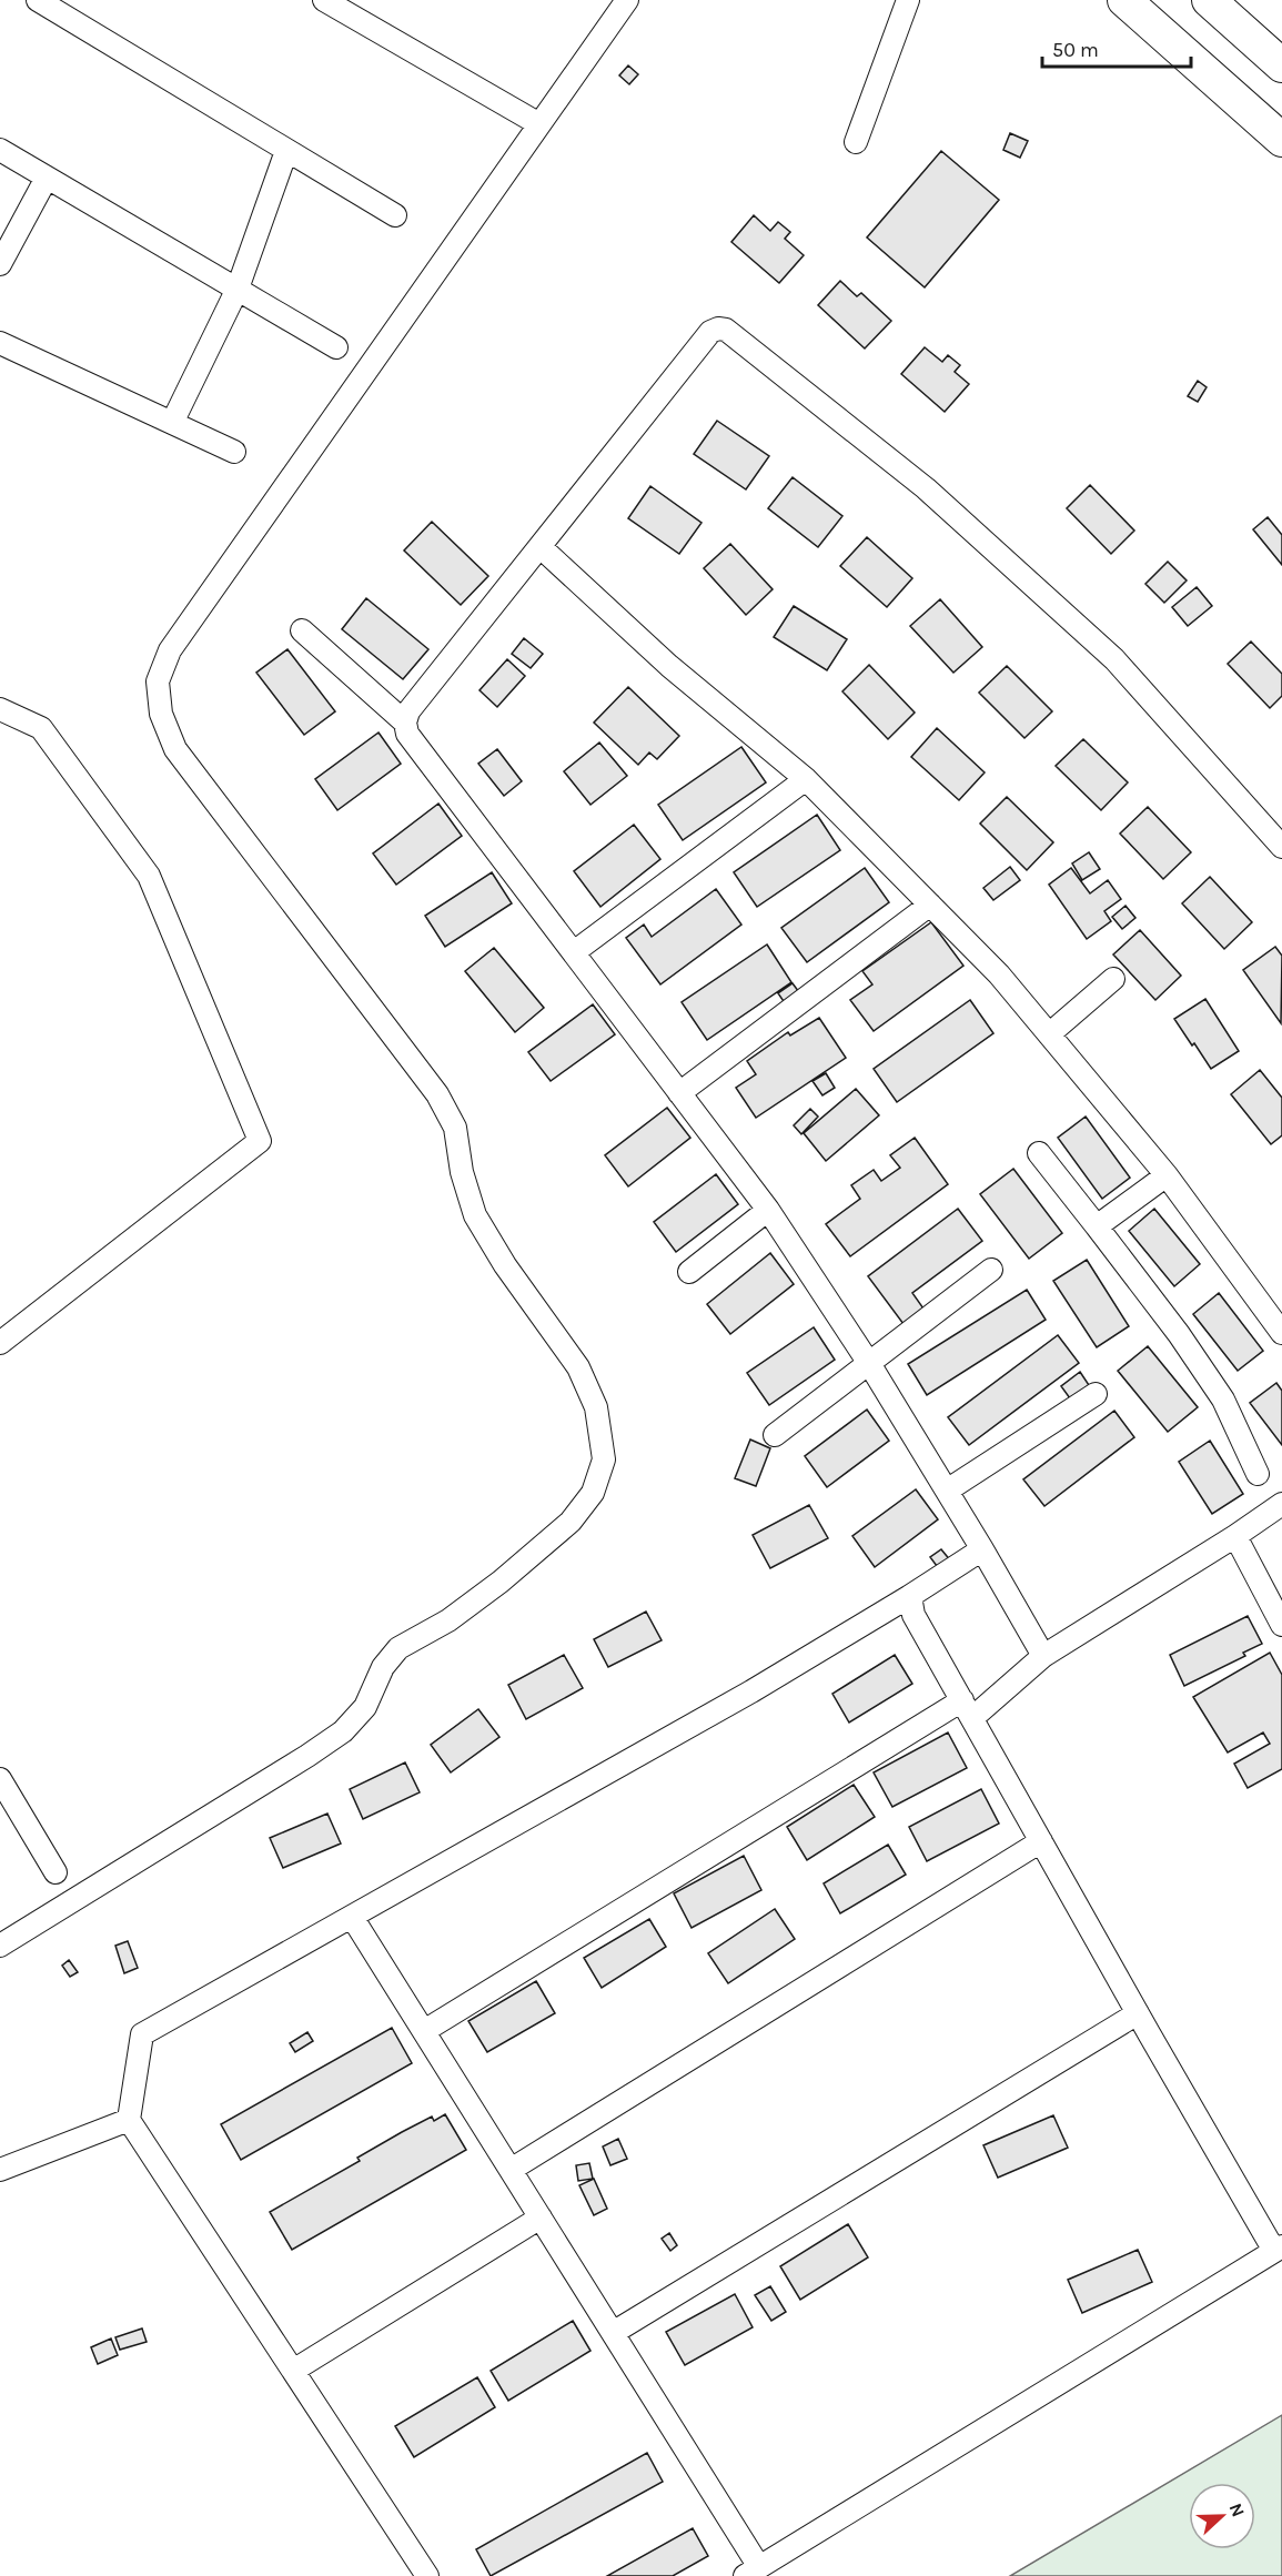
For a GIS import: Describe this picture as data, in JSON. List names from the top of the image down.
{
  "scale_bar": "50 m",
  "north": "right"
}
